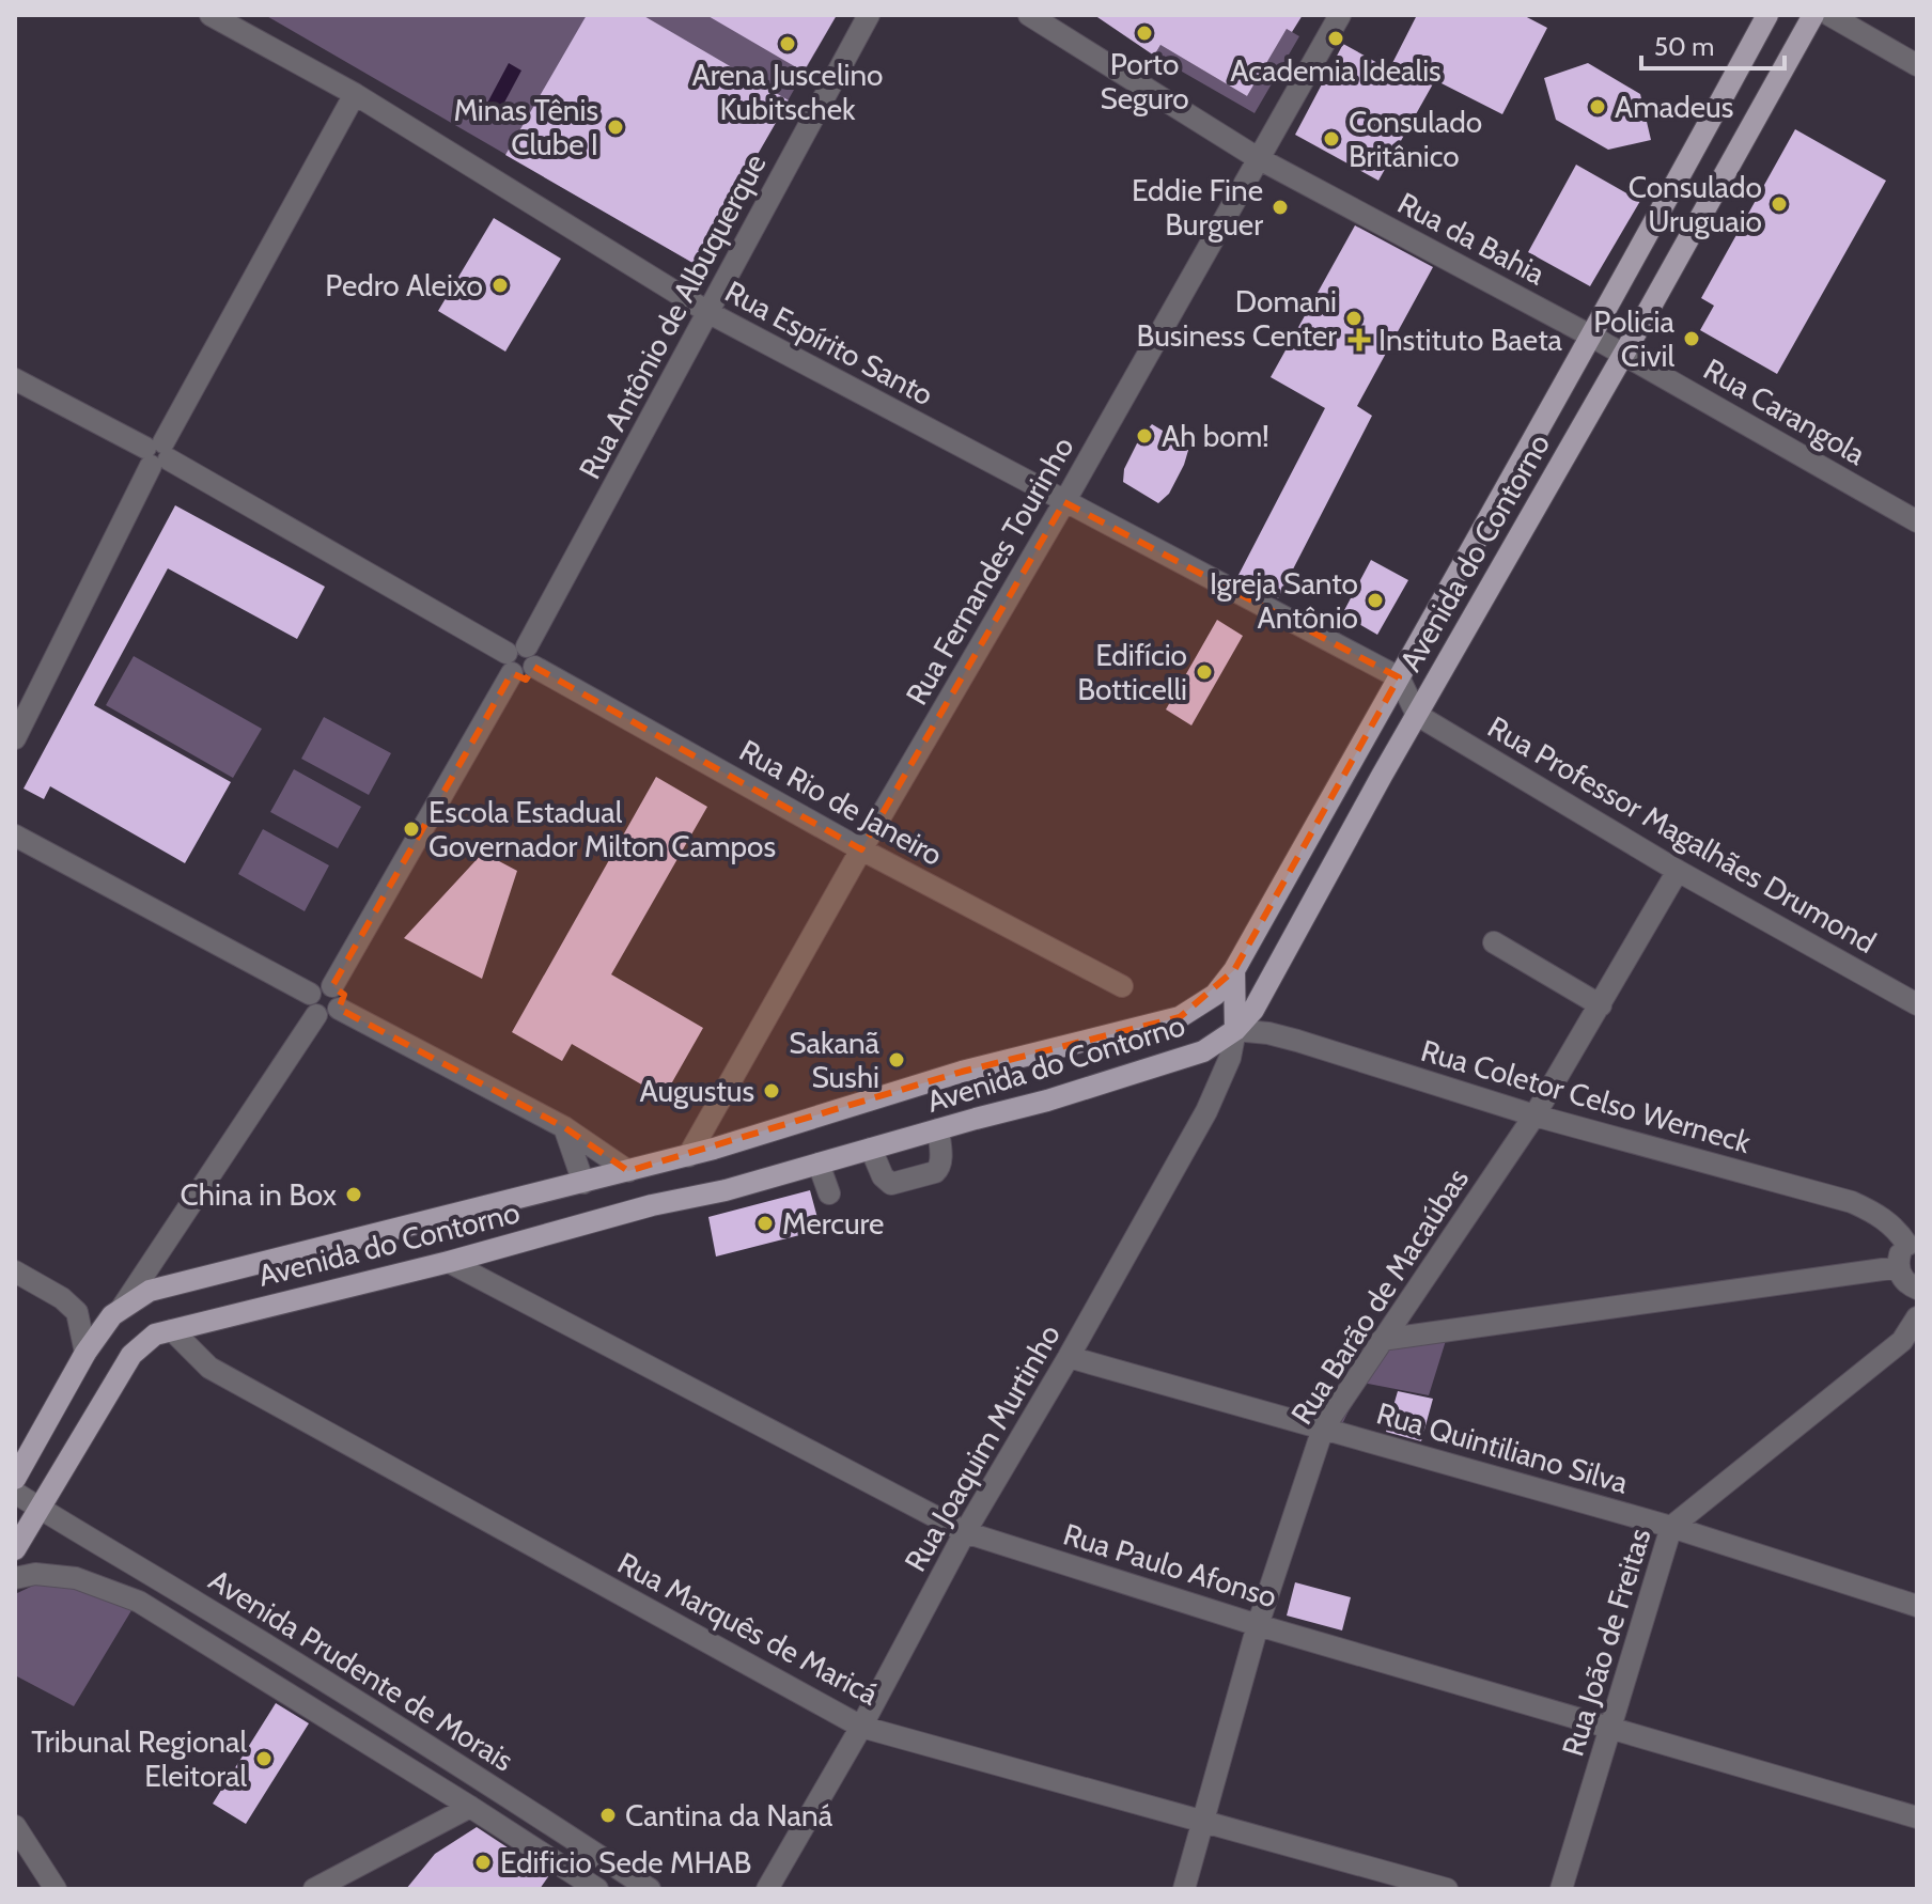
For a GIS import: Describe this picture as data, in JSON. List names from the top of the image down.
{
  "streets": {
    "main road": ["Avenida do Contorno"],
    "street": [
      "Rua da Bahia",
      "Rua Antônio de Albuquerque",
      "Rua Espírito Santo",
      "Rua Carangola",
      "Rua Fernandes Tourinho",
      "Rua Rio de Janeiro",
      "Rua Professor Magalhães Drumond",
      "Rua Coletor Celso Werneck",
      "Rua Barão de Macaúbas",
      "Rua Joaquim Murtinho",
      "Rua Quintiliano Silva",
      "Rua Paulo Afonso",
      "Rua Marquês de Maricá",
      "Rua João de Freitas",
      "Avenida Prudente de Morais"
    ]
  },
  "crossings": [
    ["Rua da Bahia", "Rua Carangola"],
    ["Rua da Bahia", "Avenida do Contorno"],
    ["Rua da Bahia", "Rua Fernandes Tourinho"],
    ["Rua Antônio de Albuquerque", "Rua Espírito Santo"],
    ["Rua Antônio de Albuquerque", "Rua Rio de Janeiro"],
    ["Rua Espírito Santo", "Avenida do Contorno"],
    ["Rua Espírito Santo", "Rua Fernandes Tourinho"],
    ["Rua Carangola", "Avenida do Contorno"],
    ["Avenida do Contorno", "Rua Fernandes Tourinho"],
    ["Avenida do Contorno", "Rua Professor Magalhães Drumond"],
    ["Avenida do Contorno", "Rua Coletor Celso Werneck"],
    ["Avenida do Contorno", "Rua Joaquim Murtinho"],
    ["Avenida do Contorno", "Rua Paulo Afonso"],
    ["Avenida do Contorno", "Rua Marquês de Maricá"],
    ["Avenida do Contorno", "Avenida Prudente de Morais"],
    ["Rua Fernandes Tourinho", "Rua Rio de Janeiro"],
    ["Rua Professor Magalhães Drumond", "Rua Barão de Macaúbas"],
    ["Rua Coletor Celso Werneck", "Rua Barão de Macaúbas"],
    ["Rua Coletor Celso Werneck", "Rua Joaquim Murtinho"],
    ["Rua Barão de Macaúbas", "Rua Quintiliano Silva"],
    ["Rua Barão de Macaúbas", "Rua Paulo Afonso"],
    ["Rua Barão de Macaúbas", "Rua Marquês de Maricá"],
    ["Rua Joaquim Murtinho", "Rua Quintiliano Silva"],
    ["Rua Joaquim Murtinho", "Rua Paulo Afonso"],
    ["Rua Joaquim Murtinho", "Rua Marquês de Maricá"],
    ["Rua Quintiliano Silva", "Rua João de Freitas"],
    ["Rua Paulo Afonso", "Rua João de Freitas"]
  ],
  "places": {
    "other": [
      "Porto Seguro",
      "Academia Idealis",
      "Arena Juscelino Kubitschek",
      "Amadeus",
      "Minas Tênis Clube I",
      "Consulado Britânico",
      "Consulado Uruguaio",
      "Eddie Fine Burguer",
      "Pedro Aleixo",
      "Domani Business Center",
      "Policia Civil",
      "Ah bom!",
      "Igreja Santo Antônio",
      "Edifício Botticelli",
      "Escola Estadual Governador Milton Campos",
      "Sakanã Sushi",
      "Augustus",
      "China in Box",
      "Mercure",
      "Tribunal Regional Eleitoral",
      "Cantina da Naná",
      "Edificio Sede MHAB"
    ],
    "health": ["Instituto Baeta"]
  },
  "scale_bar": "50 m"
}
